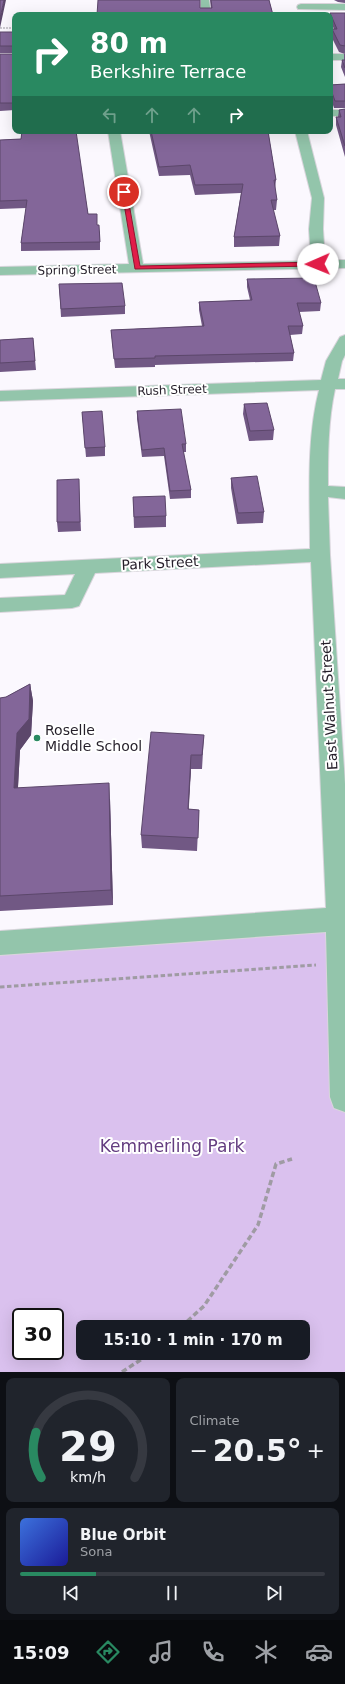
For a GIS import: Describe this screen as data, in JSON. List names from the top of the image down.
{
  "streets": {
    "street": [
      "Spring Street",
      "Rush Street",
      "Park Street",
      "East Walnut Street"
    ]
  },
  "crossings": [
    ["Rush Street", "East Walnut Street"],
    ["Park Street", "East Walnut Street"]
  ],
  "parks": ["Kemmerling Park"],
  "places": ["Roselle Middle School"],
  "page": {
    "turn": ["80 m", "Berkshire Terrace"],
    "limit": "30",
    "trip": "15:10 · 1 min · 170 m",
    "tile": "Climate",
    "heat": ["−", "20.5°", "+"],
    "song": ["Blue Orbit", "Sona"],
    "tabs": "15:09",
    "gauge": ["29", "km/h"]
  }
}
